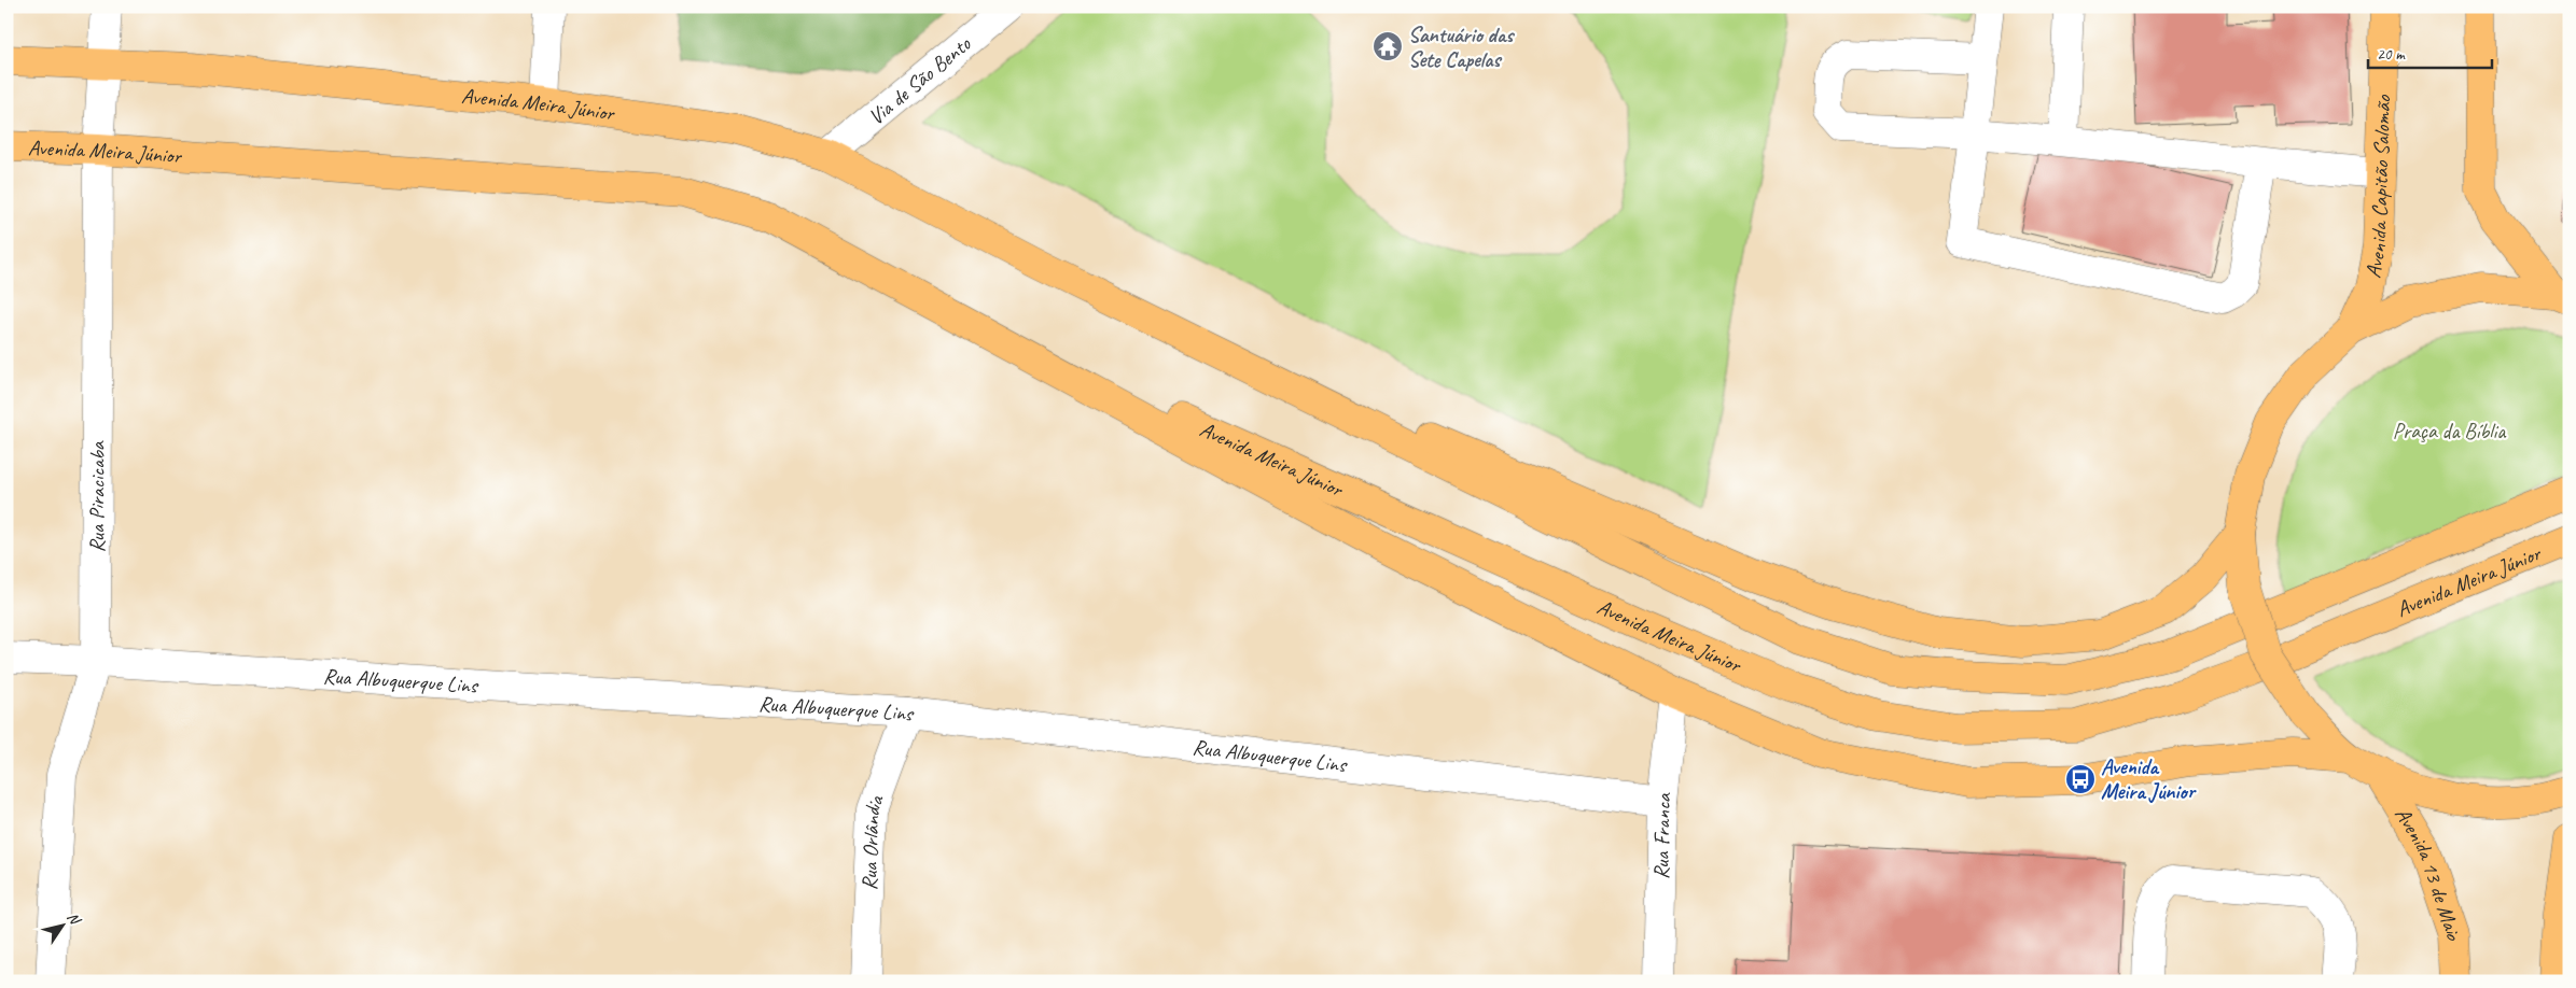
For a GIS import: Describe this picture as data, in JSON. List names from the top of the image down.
{
  "streets": {
    "main road": ["Avenida Meira Júnior", "Avenida Capitão Salomão", "Avenida 13 de Maio"],
    "street": [
      "Via de São Bento",
      "Rua Piracicaba",
      "Rua Albuquerque Lins",
      "Rua Franca",
      "Rua Orlândia"
    ]
  },
  "crossings": [
    ["Via de São Bento", "Avenida Meira Júnior"],
    ["Avenida Meira Júnior", "Rua Piracicaba"],
    ["Avenida Meira Júnior", "Rua Franca"],
    ["Rua Piracicaba", "Rua Albuquerque Lins"],
    ["Rua Albuquerque Lins", "Rua Franca"],
    ["Rua Albuquerque Lins", "Rua Orlândia"]
  ],
  "parks": ["Praça da Bíblia"],
  "places": {
    "temple": ["Santuário das Sete Capelas"],
    "bus stop": ["Avenida Meira Júnior"]
  },
  "scale_bar": "20 m",
  "north": "top right"
}
